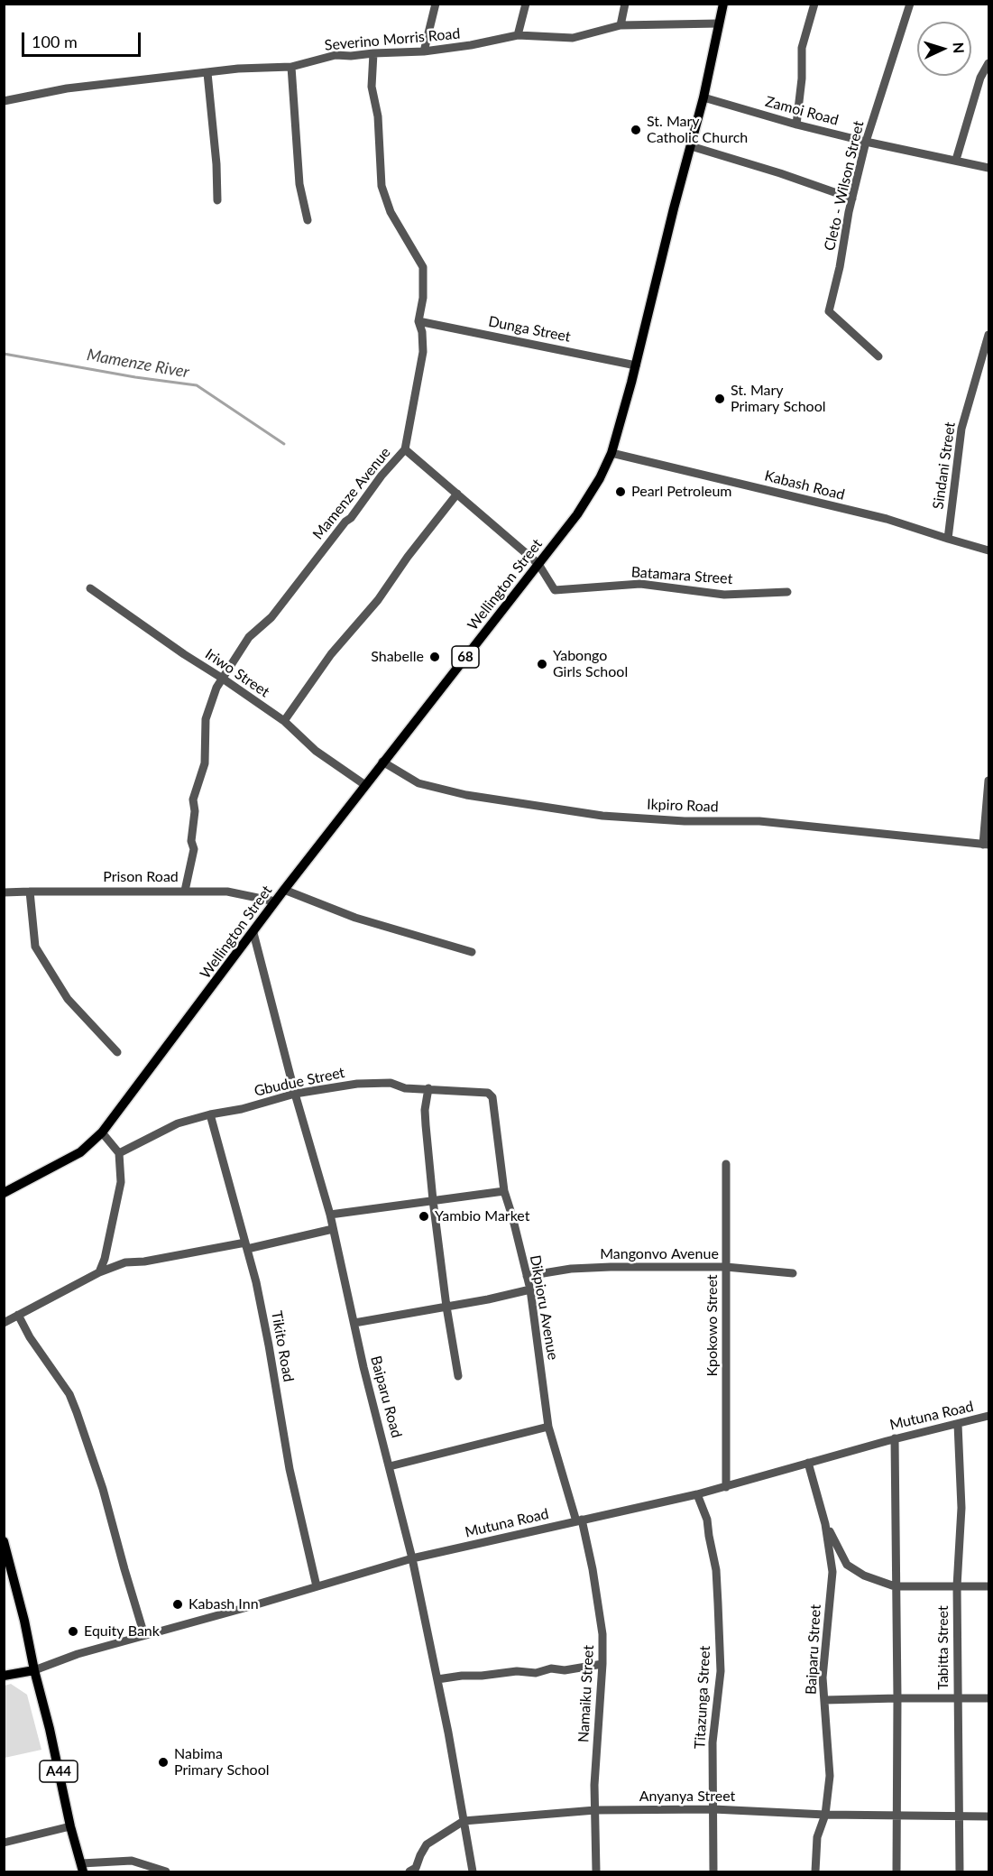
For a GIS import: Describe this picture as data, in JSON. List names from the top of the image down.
{
  "streets": {
    "main road": ["Wellington Street", "68", "A44"],
    "street": [
      "Severino Morris Road",
      "Zamoi Road",
      "Cleto - Wilson Street",
      "Dunga Street",
      "Sindani Street",
      "Kabash Road",
      "Mamenze Avenue",
      "Batamara Street",
      "Iriwo Street",
      "Ikpiro Road",
      "Prison Road",
      "Gbudue Street",
      "Mangonvo Avenue",
      "Dikpioru Avenue",
      "Kpokowo Street",
      "Tikito Road",
      "Baiparu Road",
      "Mutuna Road",
      "Tabitta Street",
      "Baiparu Street",
      "Namaiku Street",
      "Titazunga Street",
      "Anyanya Street"
    ]
  },
  "crossings": [
    ["Severino Morris Road", "Mamenze Avenue"],
    ["Severino Morris Road", "Wellington Street"],
    ["Zamoi Road", "Cleto - Wilson Street"],
    ["Zamoi Road", "Wellington Street"],
    ["Dunga Street", "Mamenze Avenue"],
    ["Dunga Street", "Wellington Street"],
    ["Sindani Street", "Kabash Road"],
    ["Kabash Road", "Wellington Street"],
    ["Mamenze Avenue", "Batamara Street"],
    ["Mamenze Avenue", "Iriwo Street"],
    ["Mamenze Avenue", "Prison Road"],
    ["Batamara Street", "Wellington Street"],
    ["Wellington Street", "Iriwo Street"],
    ["Wellington Street", "Ikpiro Road"],
    ["Wellington Street", "Prison Road"],
    ["Wellington Street", "Baiparu Road"],
    ["Gbudue Street", "Dikpioru Avenue"],
    ["Gbudue Street", "Tikito Road"],
    ["Gbudue Street", "Baiparu Road"],
    ["Mangonvo Avenue", "Dikpioru Avenue"],
    ["Mangonvo Avenue", "Kpokowo Street"],
    ["Dikpioru Avenue", "Mutuna Road"],
    ["Dikpioru Avenue", "Namaiku Street"],
    ["Kpokowo Street", "Mutuna Road"],
    ["Tikito Road", "Mutuna Road"],
    ["Baiparu Road", "Mutuna Road"],
    ["Baiparu Road", "Anyanya Street"],
    ["Mutuna Road", "Tabitta Street"],
    ["Mutuna Road", "Baiparu Street"],
    ["Mutuna Road", "Namaiku Street"],
    ["Mutuna Road", "Titazunga Street"],
    ["Mutuna Road", "A44"],
    ["Tabitta Street", "Anyanya Street"],
    ["Baiparu Street", "Anyanya Street"],
    ["Namaiku Street", "Anyanya Street"],
    ["Titazunga Street", "Anyanya Street"]
  ],
  "water": ["Mamenze River"],
  "places": [
    "St. Mary Catholic Church",
    "St. Mary Primary School",
    "Pearl Petroleum",
    "Shabelle",
    "Yabongo Girls School",
    "Yambio Market",
    "Kabash Inn",
    "Equity Bank",
    "Nabima Primary School"
  ],
  "scale_bar": "100 m",
  "north": "right"
}
